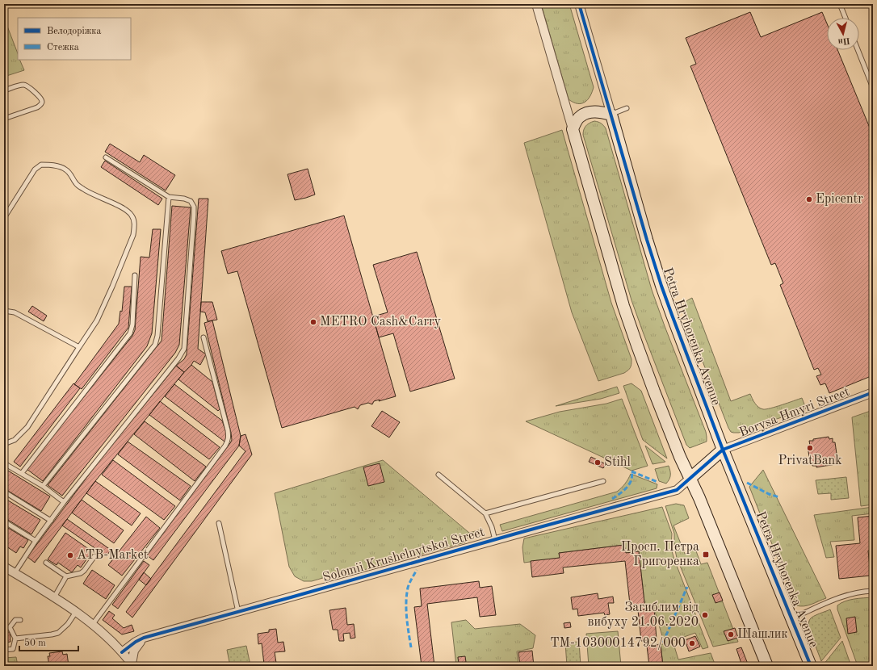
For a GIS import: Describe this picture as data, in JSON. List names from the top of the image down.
{
  "streets": {
    "street": ["Petra Hryhorenka Avenue", "Borysa Hmyri Street", "Solomii Krushelnytskoi Street"]
  },
  "crossings": [
    ["Petra Hryhorenka Avenue", "Borysa Hmyri Street"]
  ],
  "places": {
    "other": [
      "Epicentr",
      "METRO Cash&Carry",
      "PrivatBank",
      "Stihl",
      "ATB-Market",
      "Загиблим від вибуху 21.06.2020",
      "Шашлик",
      "ТМ-10300014792/000"
    ],
    "transit": ["Просп. Петра Григоренка"]
  },
  "legend": ["Велодоріжка", "Стежка"],
  "scale_bar": "50 m",
  "north": "bottom"
}
